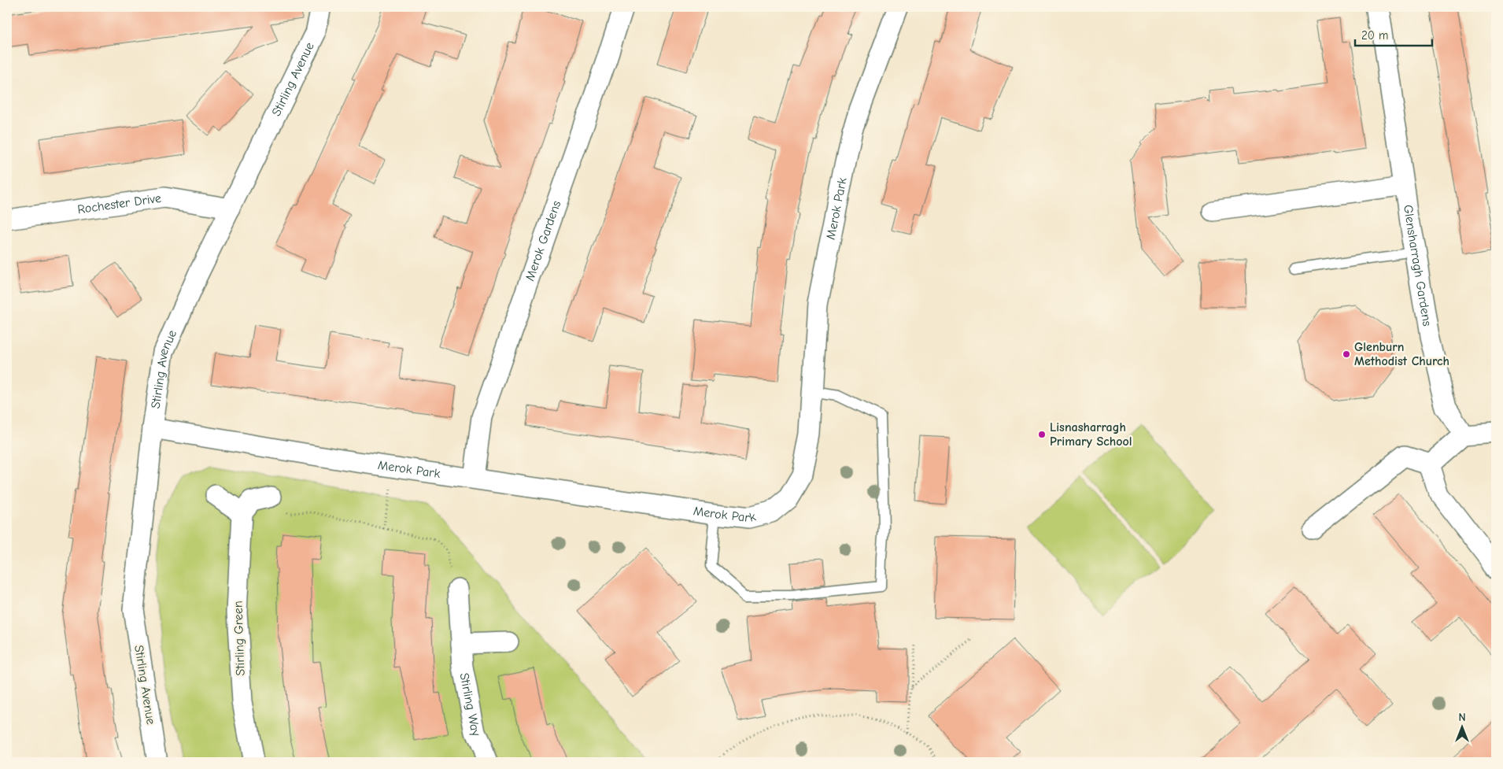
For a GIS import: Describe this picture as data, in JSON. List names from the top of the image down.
{
  "streets": {
    "street": [
      "Stirling Avenue",
      "Rochester Drive",
      "Merok Park",
      "Merok Gardens",
      "Glensharragh Gardens",
      "Stirling Green",
      "Stirling Way"
    ]
  },
  "crossings": [
    ["Stirling Avenue", "Rochester Drive"],
    ["Stirling Avenue", "Merok Park"],
    ["Merok Park", "Merok Gardens"]
  ],
  "places": ["Glenburn Methodist Church", "Lisnasharragh Primary School"],
  "scale_bar": "20 m",
  "north": "top"
}
